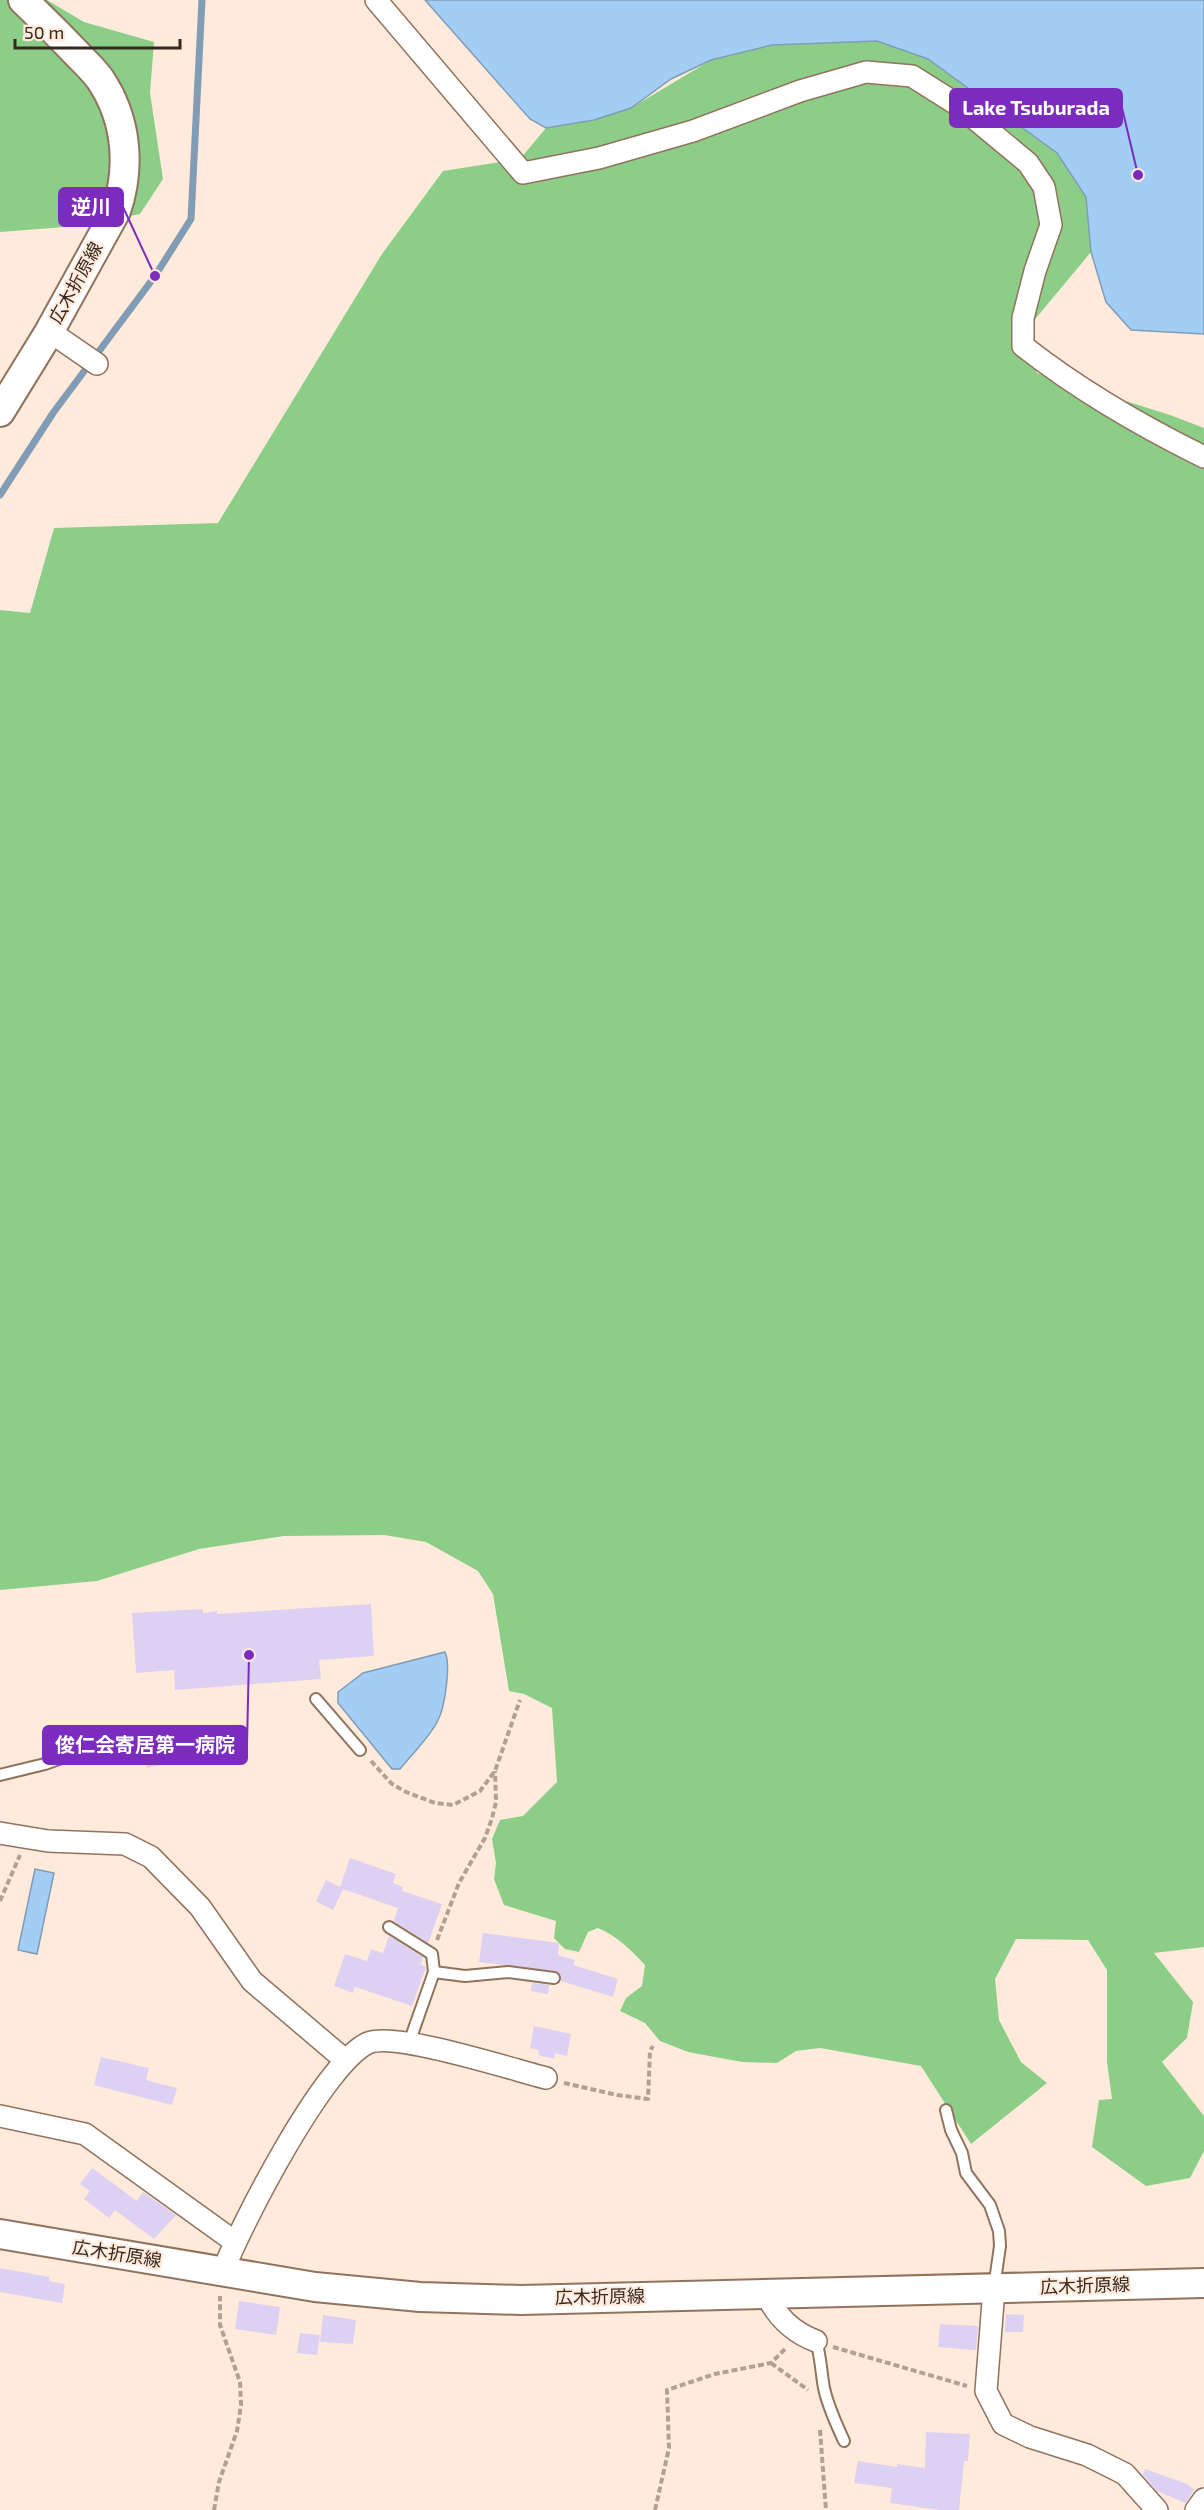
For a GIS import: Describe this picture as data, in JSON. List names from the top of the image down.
{
  "streets": {
    "main road": ["広木折原線"]
  },
  "places": ["Lake Tsuburada", "逆川", "俊仁会寄居第一病院"],
  "scale_bar": "50 m"
}
